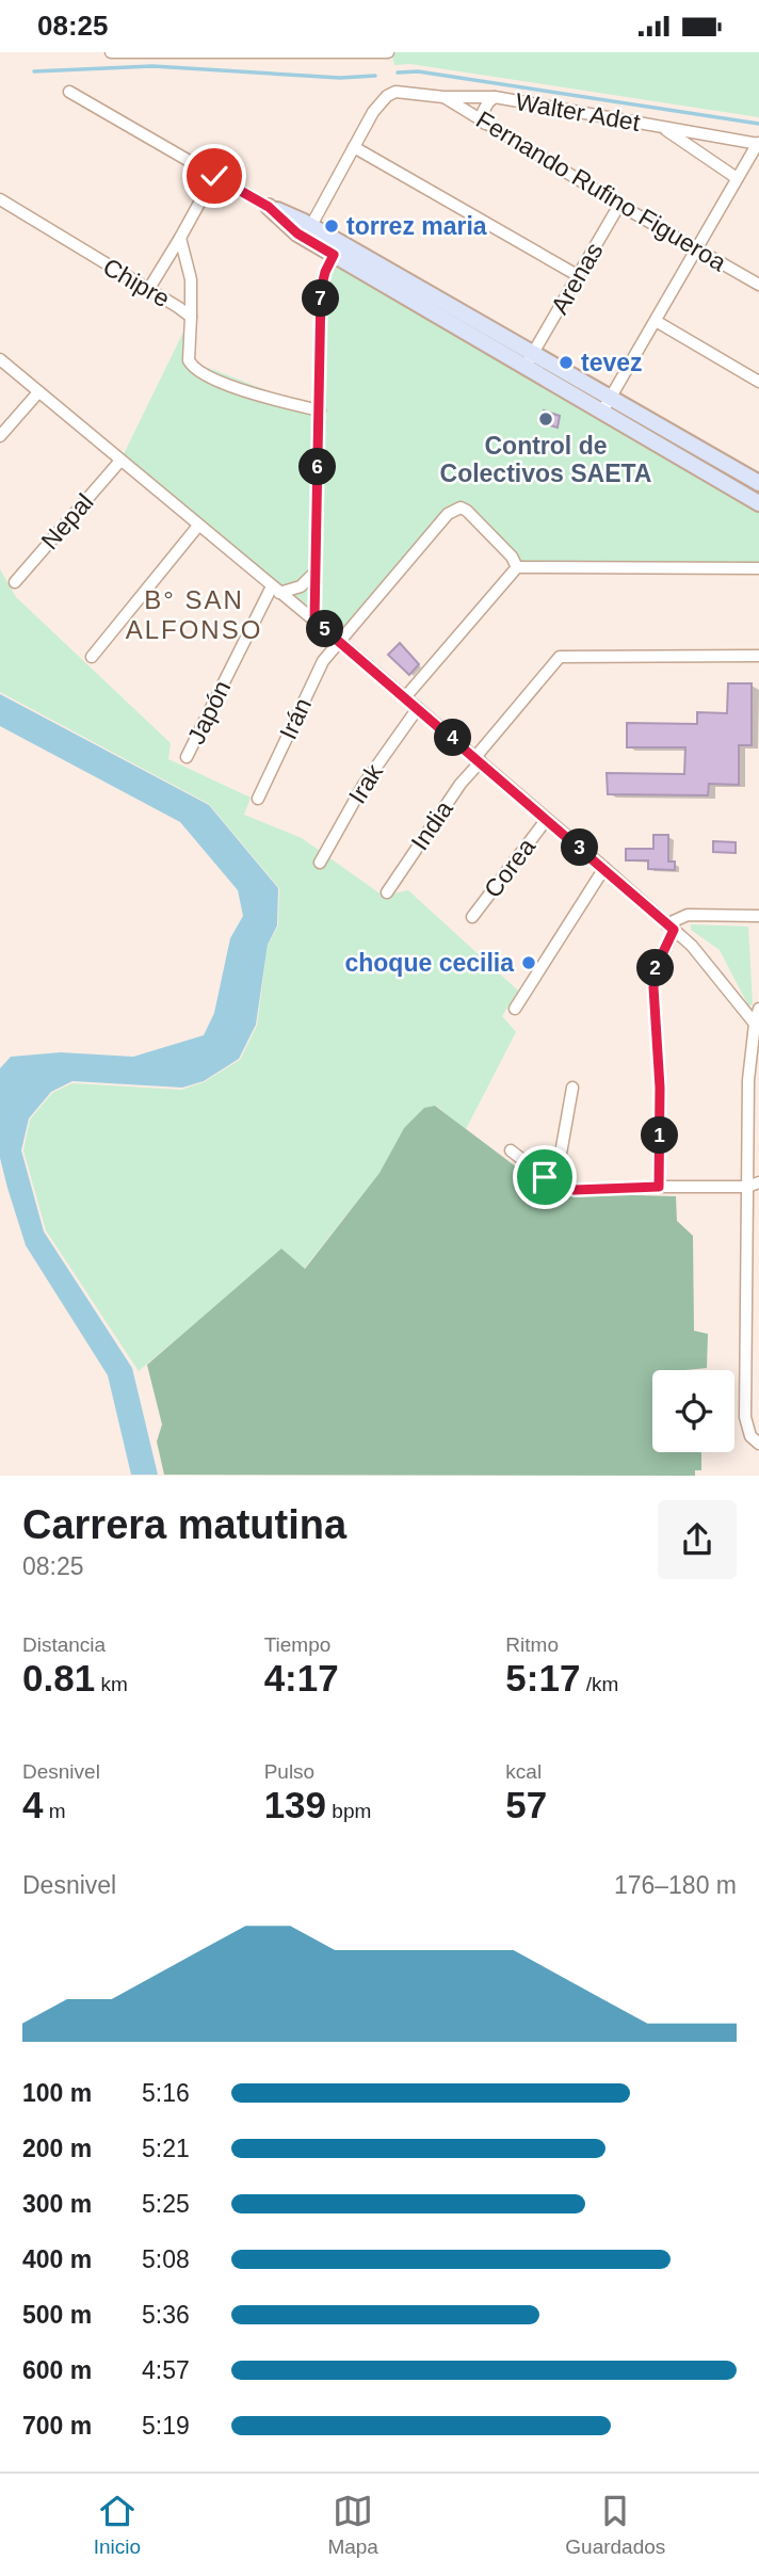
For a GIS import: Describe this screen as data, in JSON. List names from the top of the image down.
{
  "streets": {
    "street": [
      "Walter Adet",
      "Fernando Rufino Figueroa",
      "Arenas",
      "Chipre",
      "Nepal",
      "Japón",
      "Irán",
      "Irak",
      "India",
      "Corea"
    ]
  },
  "crossings": [
    ["Walter Adet", "Fernando Rufino Figueroa"],
    ["Fernando Rufino Figueroa", "Arenas"]
  ],
  "districts": ["B° SAN ALFONSO"],
  "places": [
    "torrez maria",
    "tevez",
    "Control de Colectivos SAETA",
    "choque cecilia"
  ],
  "page": {
    "status": "08:25",
    "pins": [
      "7",
      "6",
      "5",
      "4",
      "3",
      "2",
      "1"
    ],
    "heading": ["Carrera matutina", "08:25"],
    "stats": [
      ["Distancia", "0.81 km"],
      ["Tiempo", "4:17"],
      ["Ritmo", "5:17 /km"],
      ["Desnivel", "4 m"],
      ["Pulso", "139 bpm"],
      ["kcal", "57"]
    ],
    "chart": ["Desnivel", "176–180 m"],
    "list": [
      {
        "name": "100 m",
        "note": "5:16"
      },
      {
        "name": "200 m",
        "note": "5:21"
      },
      {
        "name": "300 m",
        "note": "5:25"
      },
      {
        "name": "400 m",
        "note": "5:08"
      },
      {
        "name": "500 m",
        "note": "5:36"
      },
      {
        "name": "600 m",
        "note": "4:57"
      },
      {
        "name": "700 m",
        "note": "5:19"
      }
    ],
    "tabs": ["Inicio", "Mapa", "Guardados"]
  }
}
